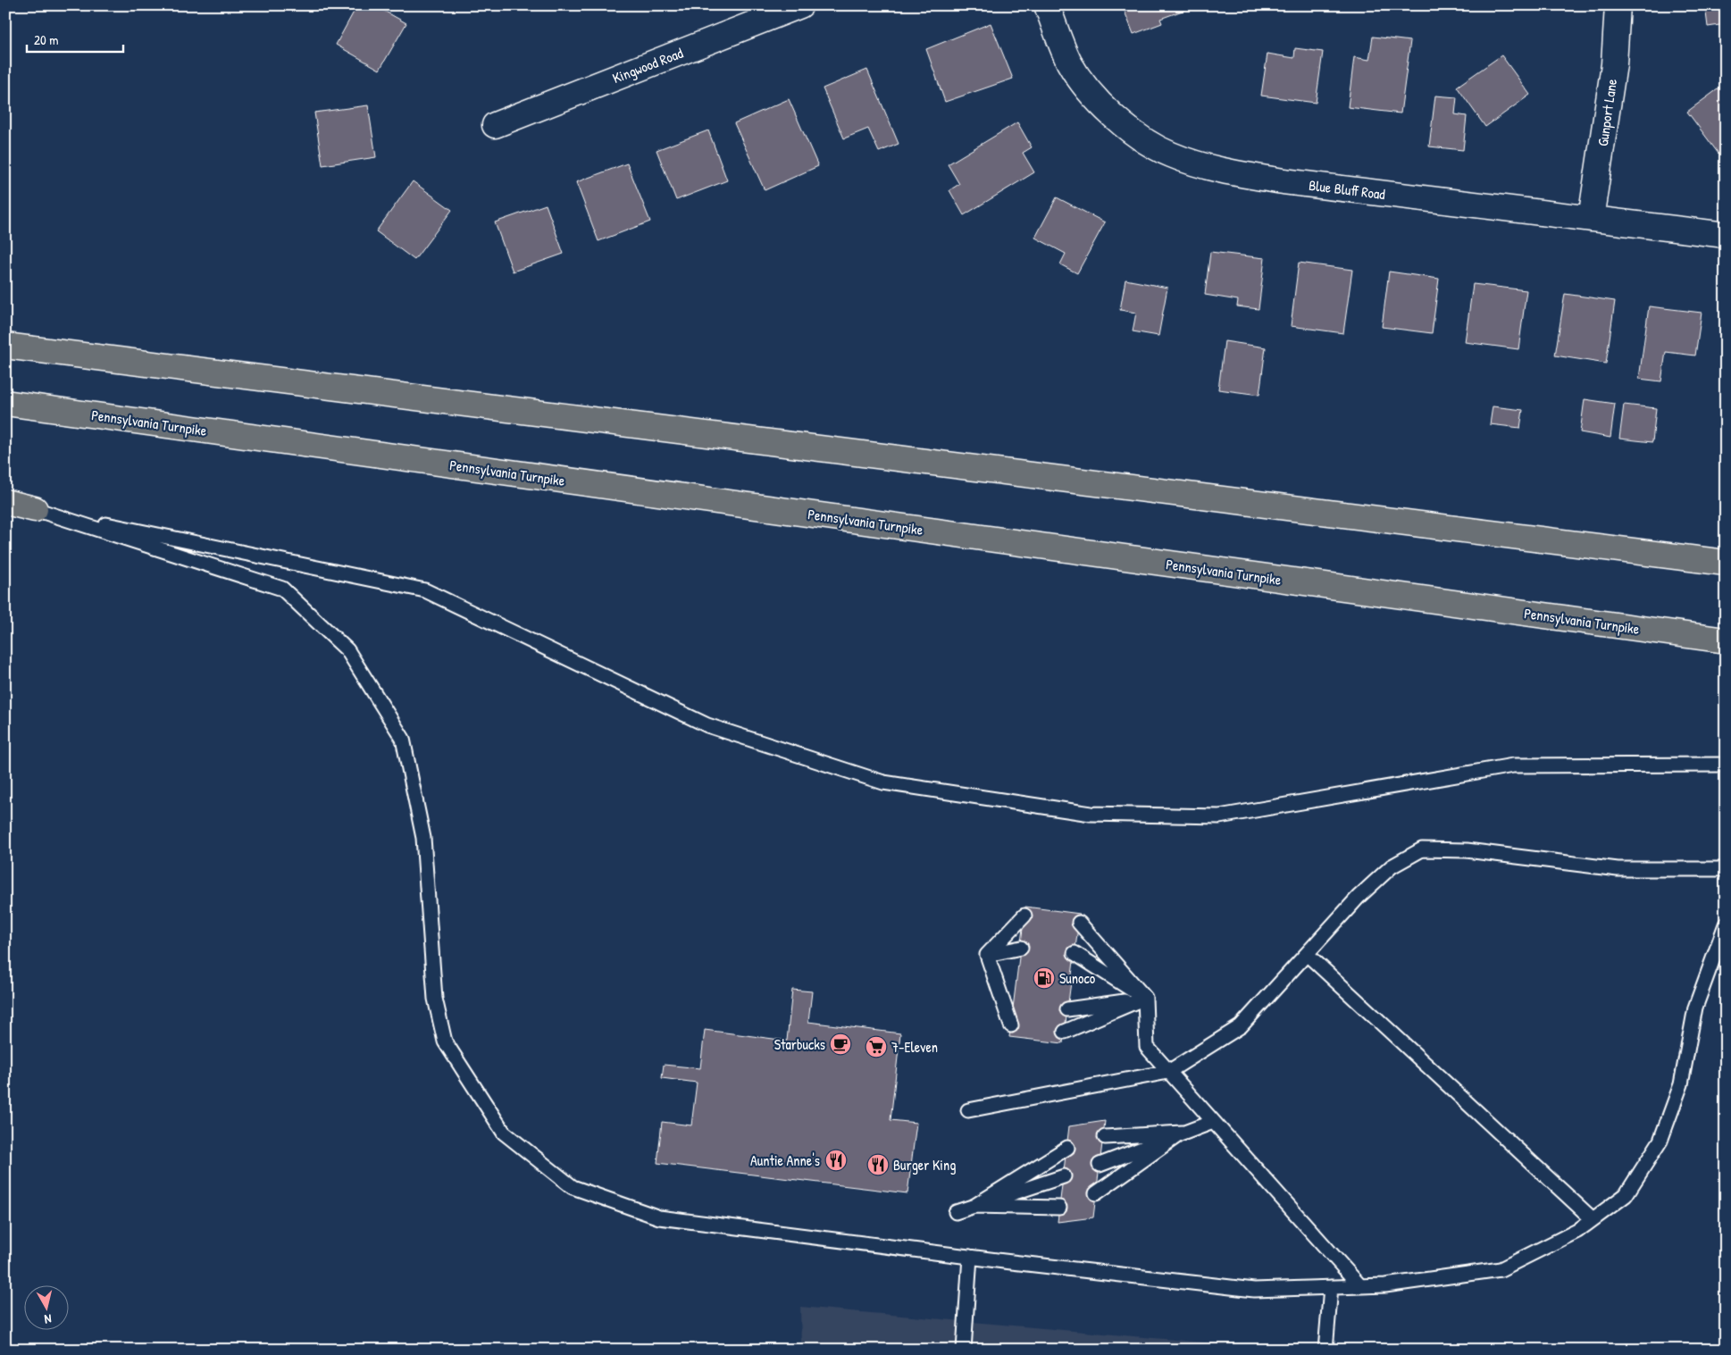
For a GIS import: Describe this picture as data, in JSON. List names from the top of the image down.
{
  "streets": {
    "highway": ["Pennsylvania Turnpike"],
    "street": ["Kingwood Road", "Gunport Lane", "Blue Bluff Road"]
  },
  "crossings": [
    ["Gunport Lane", "Blue Bluff Road"]
  ],
  "places": {
    "fuel station": ["Sunoco"],
    "cafe": ["Starbucks"],
    "supermarket": ["7-Eleven"],
    "restaurant": ["Auntie Anne's", "Burger King"]
  },
  "scale_bar": "20 m",
  "north": "bottom"
}
